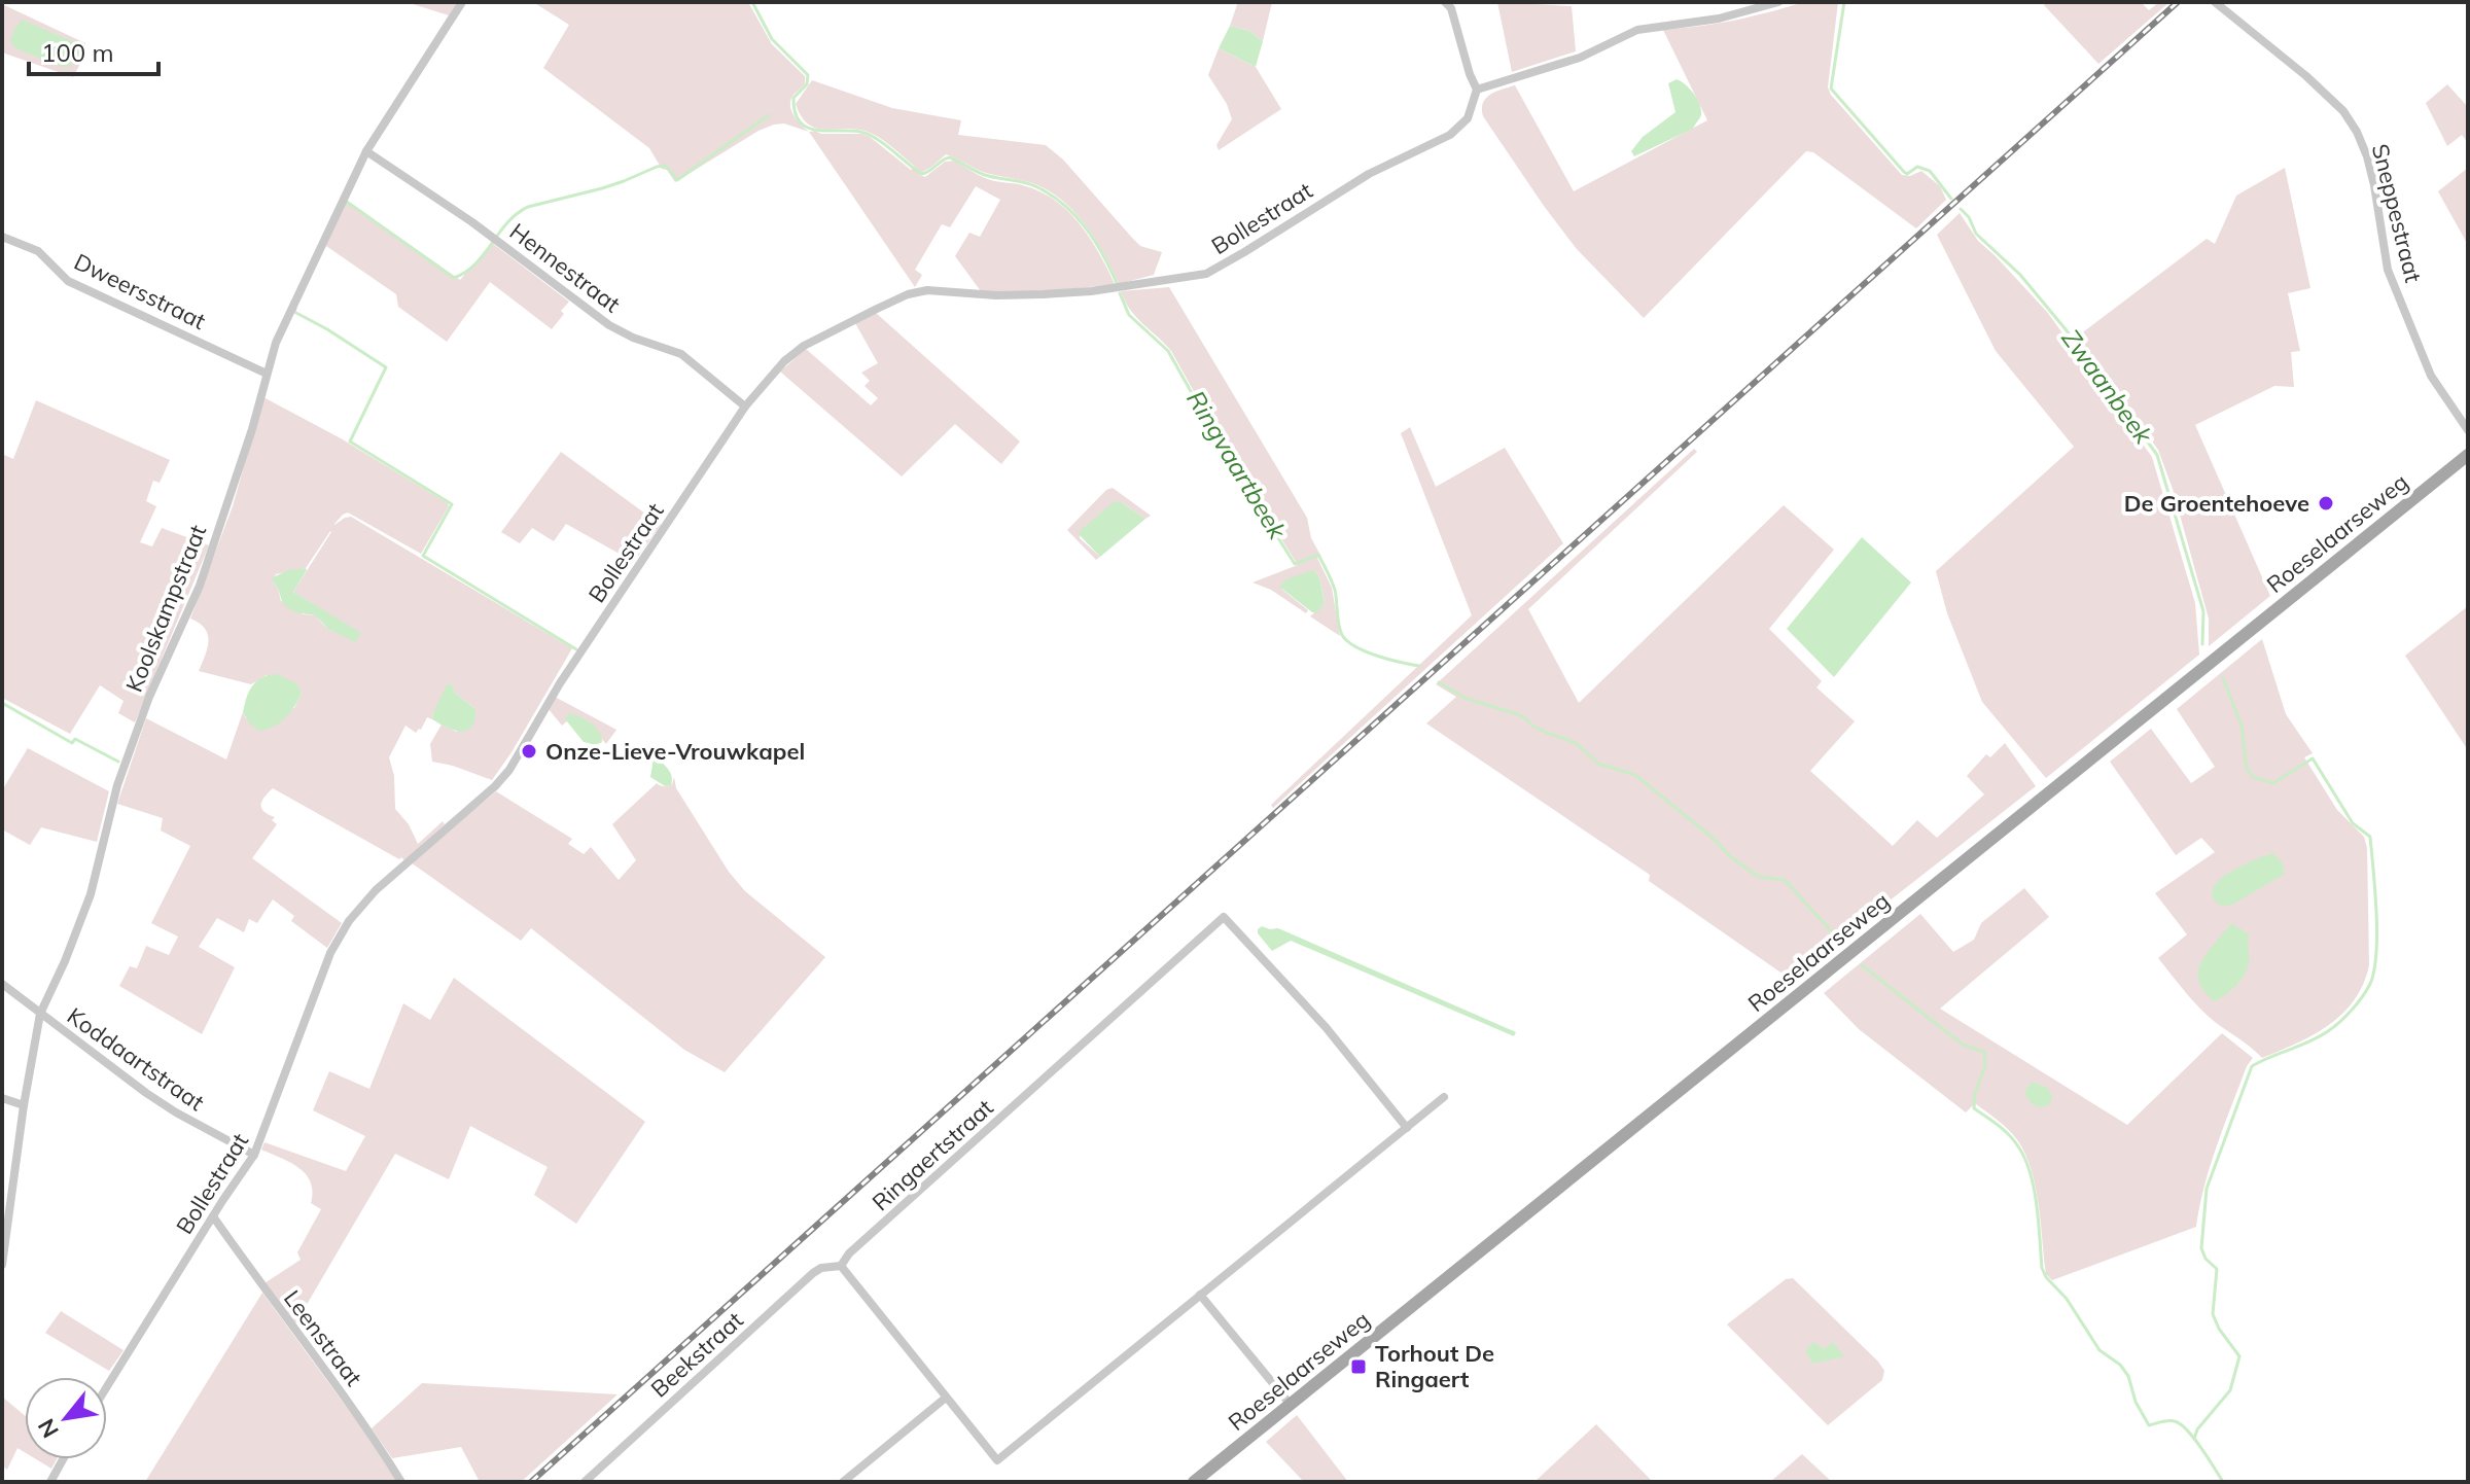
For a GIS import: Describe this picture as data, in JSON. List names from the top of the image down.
{
  "streets": {
    "main road": ["Roeselaarseweg"],
    "street": [
      "Sneppestraat",
      "Bollestraat",
      "Hennestraat",
      "Dweersstraat",
      "Koolskampstraat",
      "Koddaartstraat",
      "Ringaertstraat",
      "Leenstraat",
      "Beekstraat"
    ]
  },
  "crossings": [
    ["Bollestraat", "Hennestraat"],
    ["Bollestraat", "Koddaartstraat"],
    ["Bollestraat", "Leenstraat"],
    ["Hennestraat", "Koolskampstraat"],
    ["Dweersstraat", "Koolskampstraat"],
    ["Koolskampstraat", "Koddaartstraat"],
    ["Ringaertstraat", "Beekstraat"]
  ],
  "water": ["Zwaanbeek", "Ringvaartbeek"],
  "places": {
    "other": ["De Groentehoeve", "Onze-Lieve-Vrouwkapel"],
    "transit": ["Torhout De Ringaert"]
  },
  "scale_bar": "100 m",
  "north": "bottom left"
}
